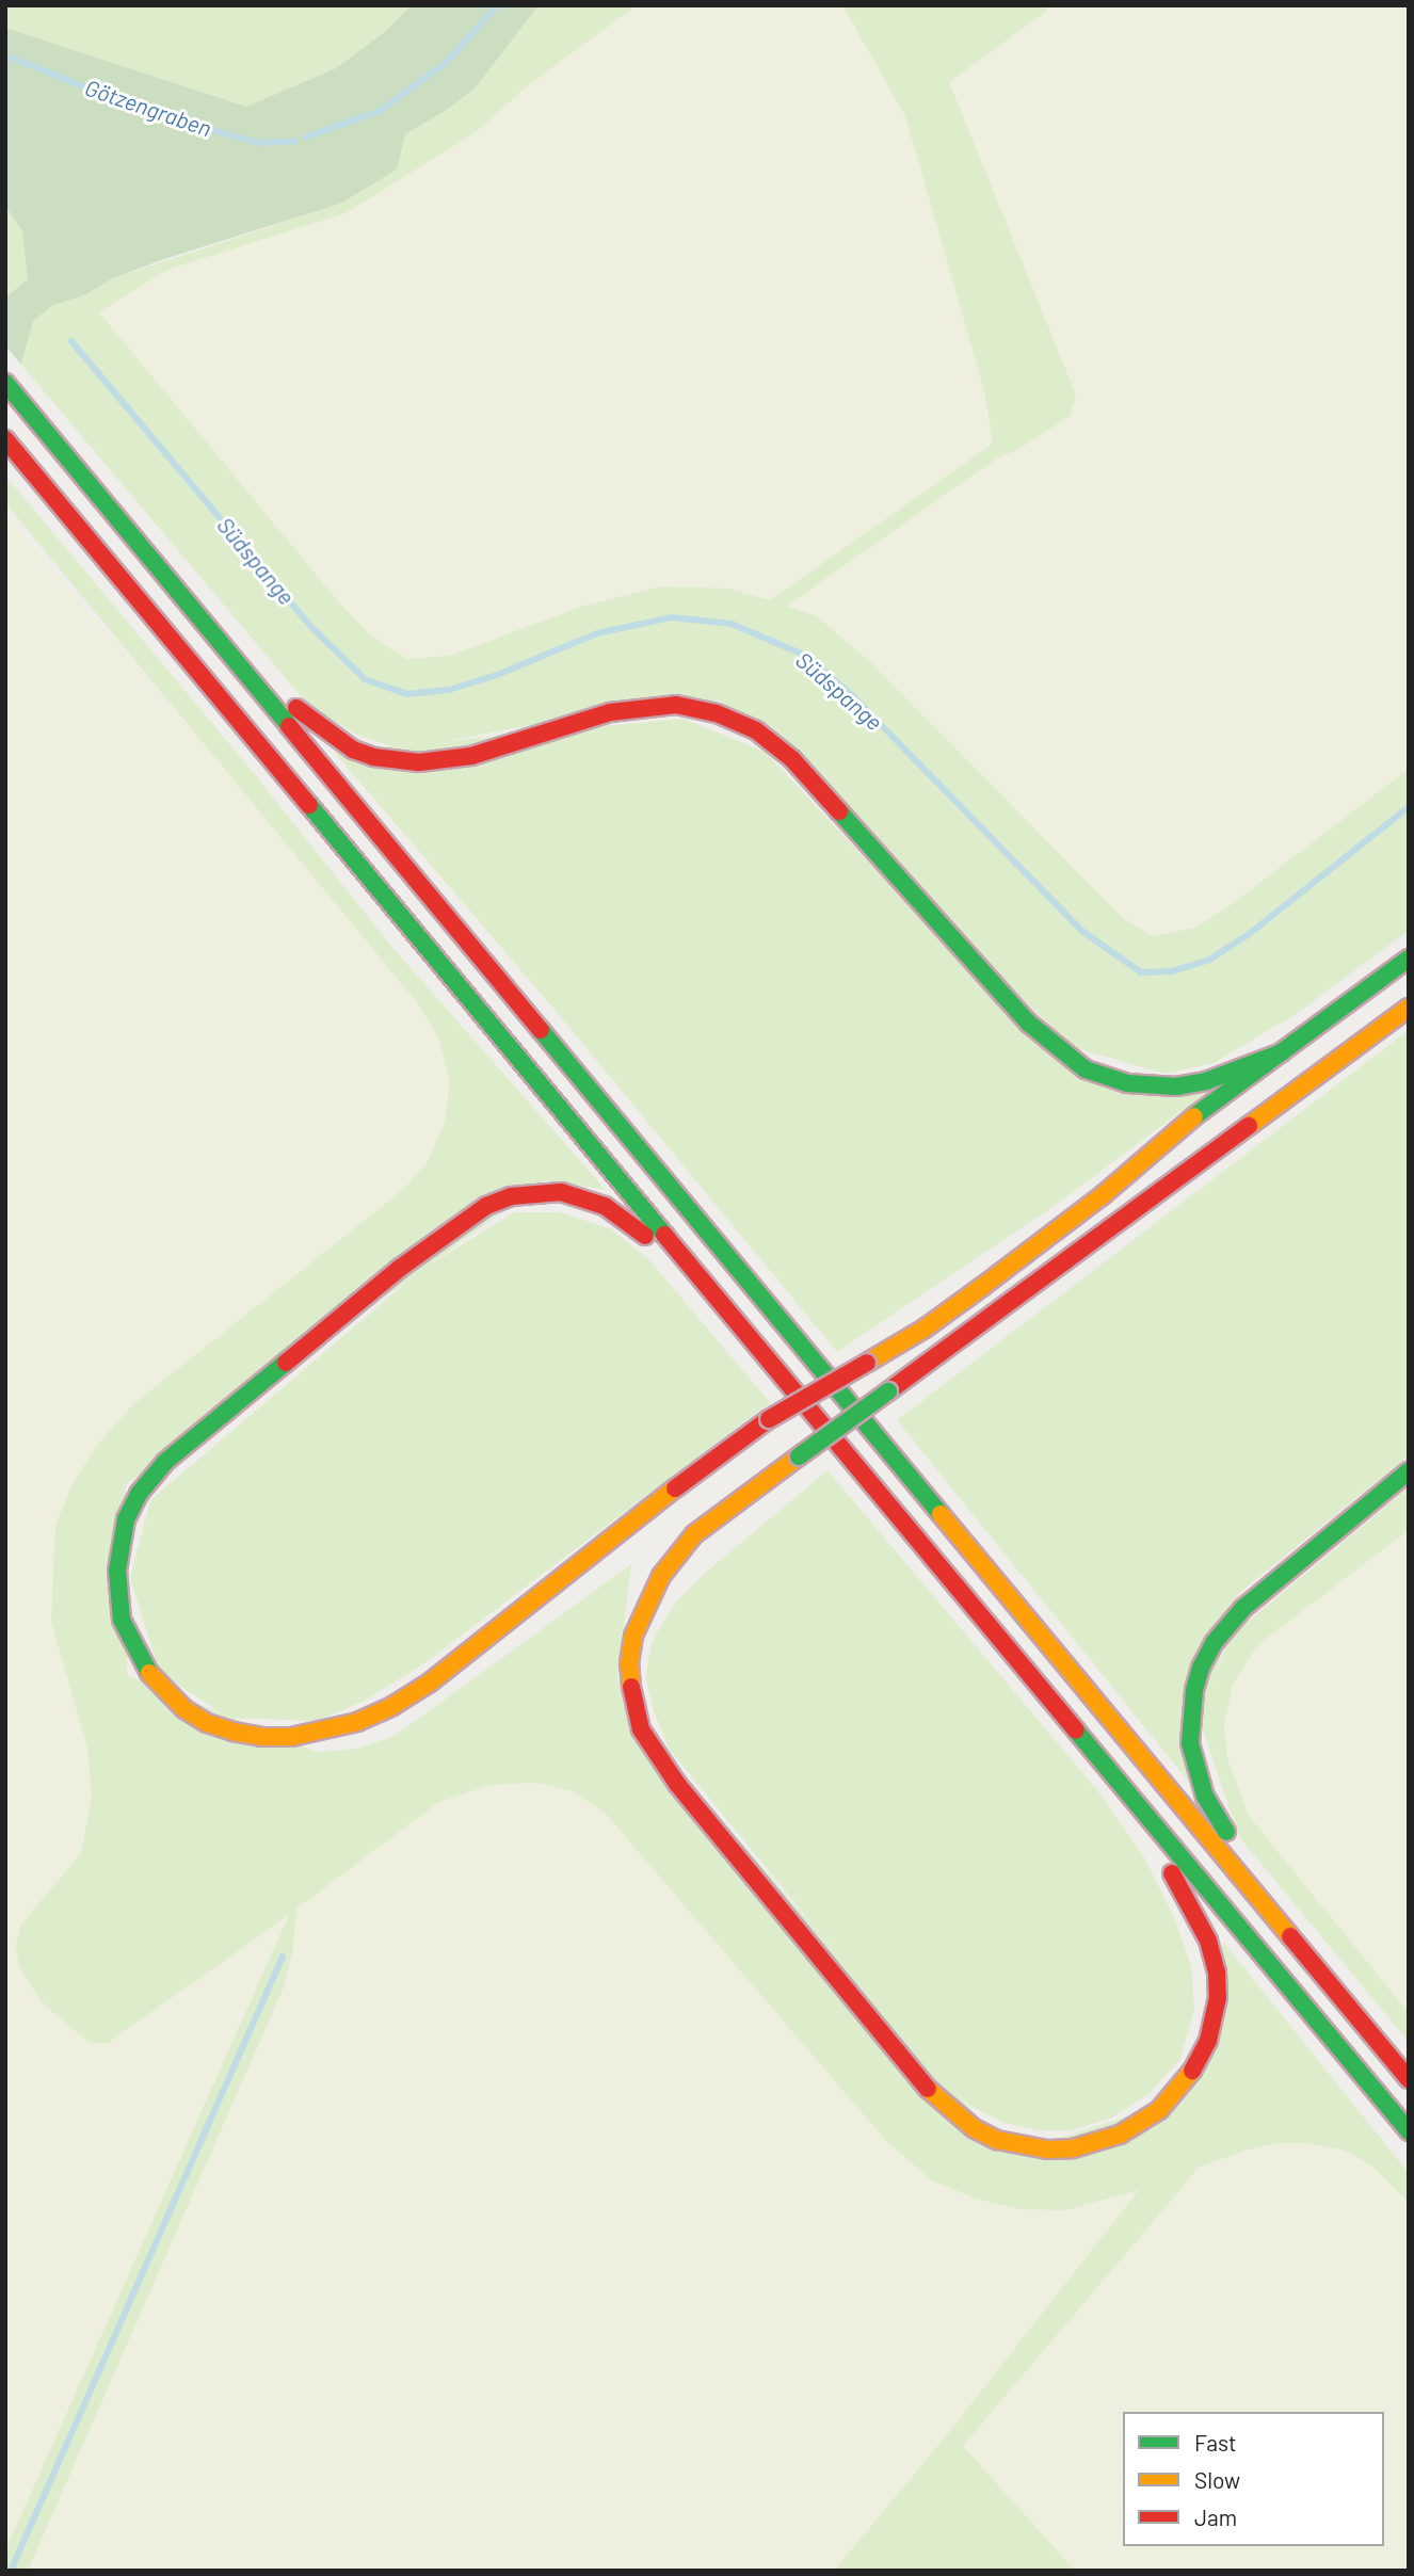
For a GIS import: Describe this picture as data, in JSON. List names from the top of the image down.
{
  "water": ["Götzengraben", "Südspange"],
  "legend": ["Fast", "Slow", "Jam"]
}
